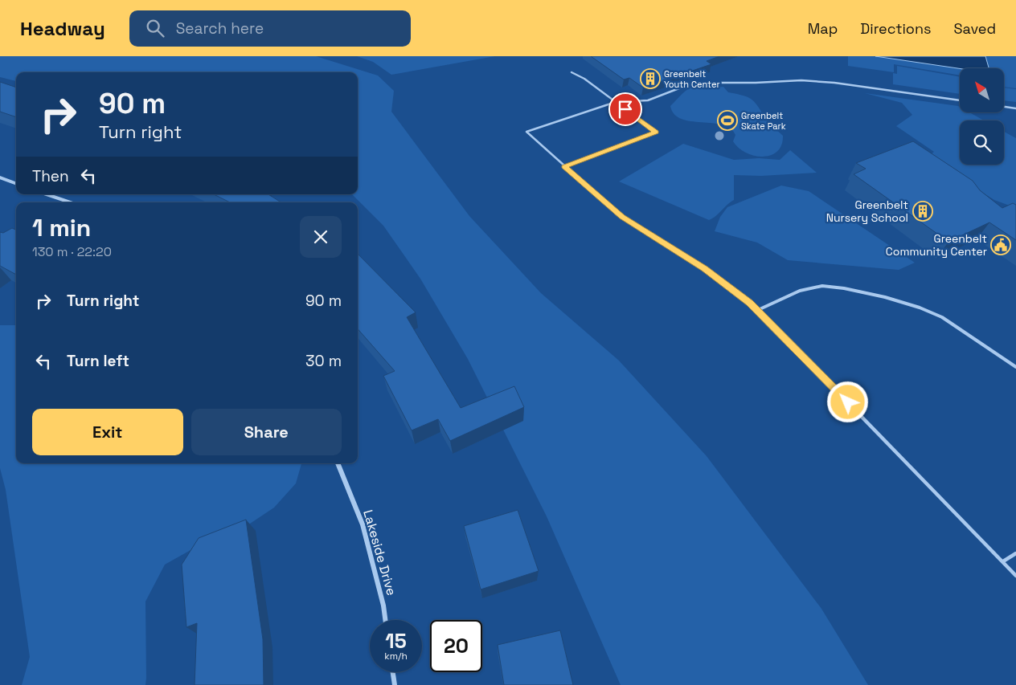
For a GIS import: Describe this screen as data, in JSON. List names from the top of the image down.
{
  "streets": {
    "street": ["Lakeside Drive"]
  },
  "places": {
    "building": ["Greenbelt Youth Center", "Greenbelt Nursery School"],
    "sports": ["Greenbelt Skate Park"],
    "public building": ["Greenbelt Community Center"]
  },
  "north": "top left",
  "page": {
    "header": "Headway",
    "search": "Search here",
    "nav": ["Map", "Directions", "Saved"],
    "turn": ["90 m", "Turn right"],
    "then": "Then",
    "heading": ["1 min", "130 m · 22:20"],
    "list": [
      {
        "name": "Turn right",
        "value": "90 m"
      },
      {
        "name": "Turn left",
        "value": "30 m"
      }
    ],
    "buttons": ["Exit", "Share"],
    "speed": "15 km/h",
    "limit": "20"
  }
}
